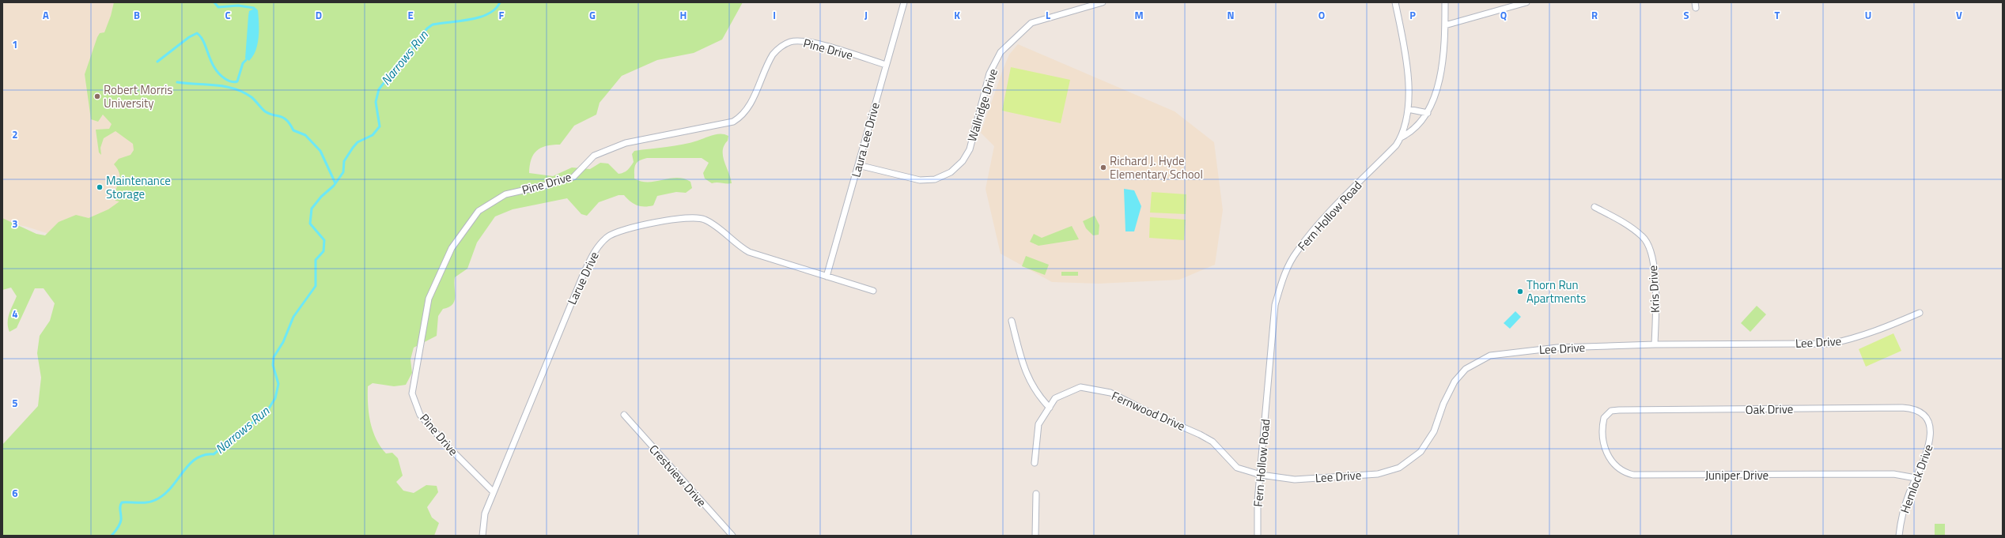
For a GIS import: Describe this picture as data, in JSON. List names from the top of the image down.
{
  "streets": {
    "street": [
      "Pine Drive",
      "Wallridge Drive",
      "Laura Lee Drive",
      "Fern Hollow Road",
      "Larue Drive",
      "Kris Drive",
      "Lee Drive",
      "Oak Drive",
      "Fernwood Drive",
      "Juniper Drive",
      "Crestview Drive",
      "Hemlock Drive"
    ]
  },
  "crossings": [
    ["Pine Drive", "Laura Lee Drive"],
    ["Pine Drive", "Larue Drive"],
    ["Wallridge Drive", "Laura Lee Drive"],
    ["Laura Lee Drive", "Larue Drive"],
    ["Fern Hollow Road", "Lee Drive"],
    ["Fern Hollow Road", "Fernwood Drive"],
    ["Kris Drive", "Lee Drive"],
    ["Lee Drive", "Fernwood Drive"],
    ["Oak Drive", "Juniper Drive"],
    ["Oak Drive", "Hemlock Drive"],
    ["Juniper Drive", "Hemlock Drive"]
  ],
  "water": ["Narrows Run"],
  "places": [
    "Robert Morris University",
    "Richard J. Hyde Elementary School",
    "Maintenance Storage",
    "Thorn Run Apartments"
  ],
  "grid": {
    "columns": [
      "A",
      "B",
      "C",
      "D",
      "E",
      "F",
      "G",
      "H",
      "I",
      "J",
      "K",
      "L",
      "M",
      "N",
      "O",
      "P",
      "Q",
      "R",
      "S",
      "T",
      "U",
      "V"
    ],
    "rows": [
      "1",
      "2",
      "3",
      "4",
      "5",
      "6"
    ]
  }
}
